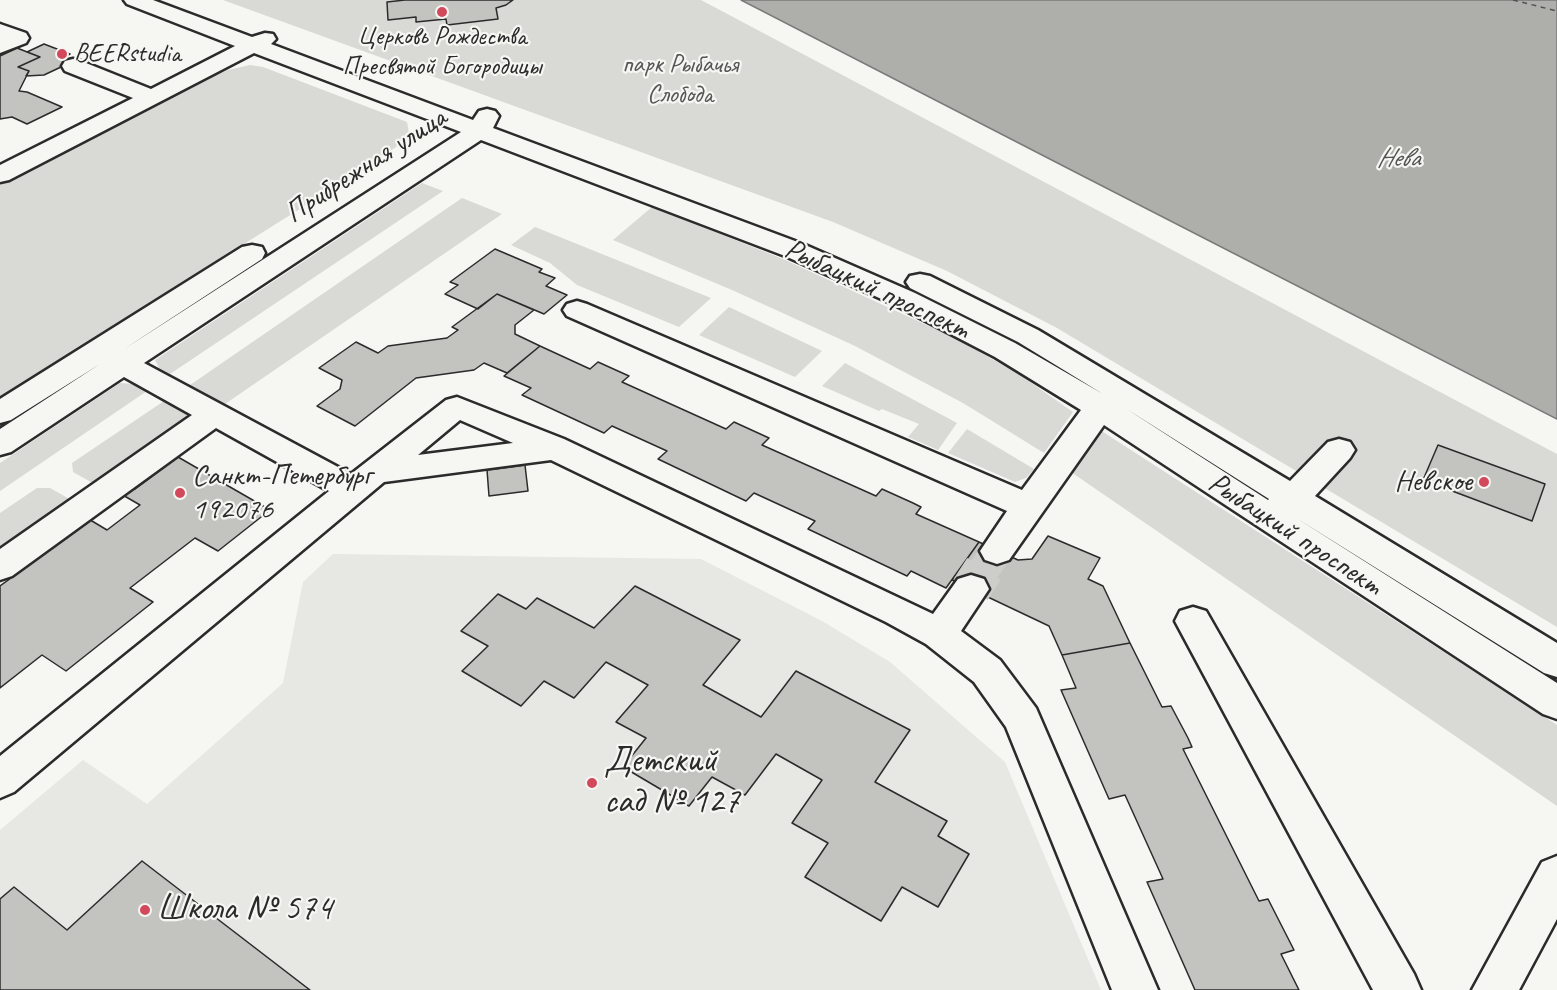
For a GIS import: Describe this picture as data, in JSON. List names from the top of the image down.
{
  "streets": {
    "street": ["Прибрежная улица", "Рыбацкий проспект"]
  },
  "crossings": [
    ["Прибрежная улица", "Рыбацкий проспект"]
  ],
  "water": ["Нева"],
  "parks": ["парк Рыбачья Слобода"],
  "places": [
    "Церковь Рождества Пресвятой Богородицы",
    "BEERstudia",
    "Невское",
    "Санкт-Петербург 192076",
    "Детский сад № 127",
    "Школа № 574"
  ]
}
